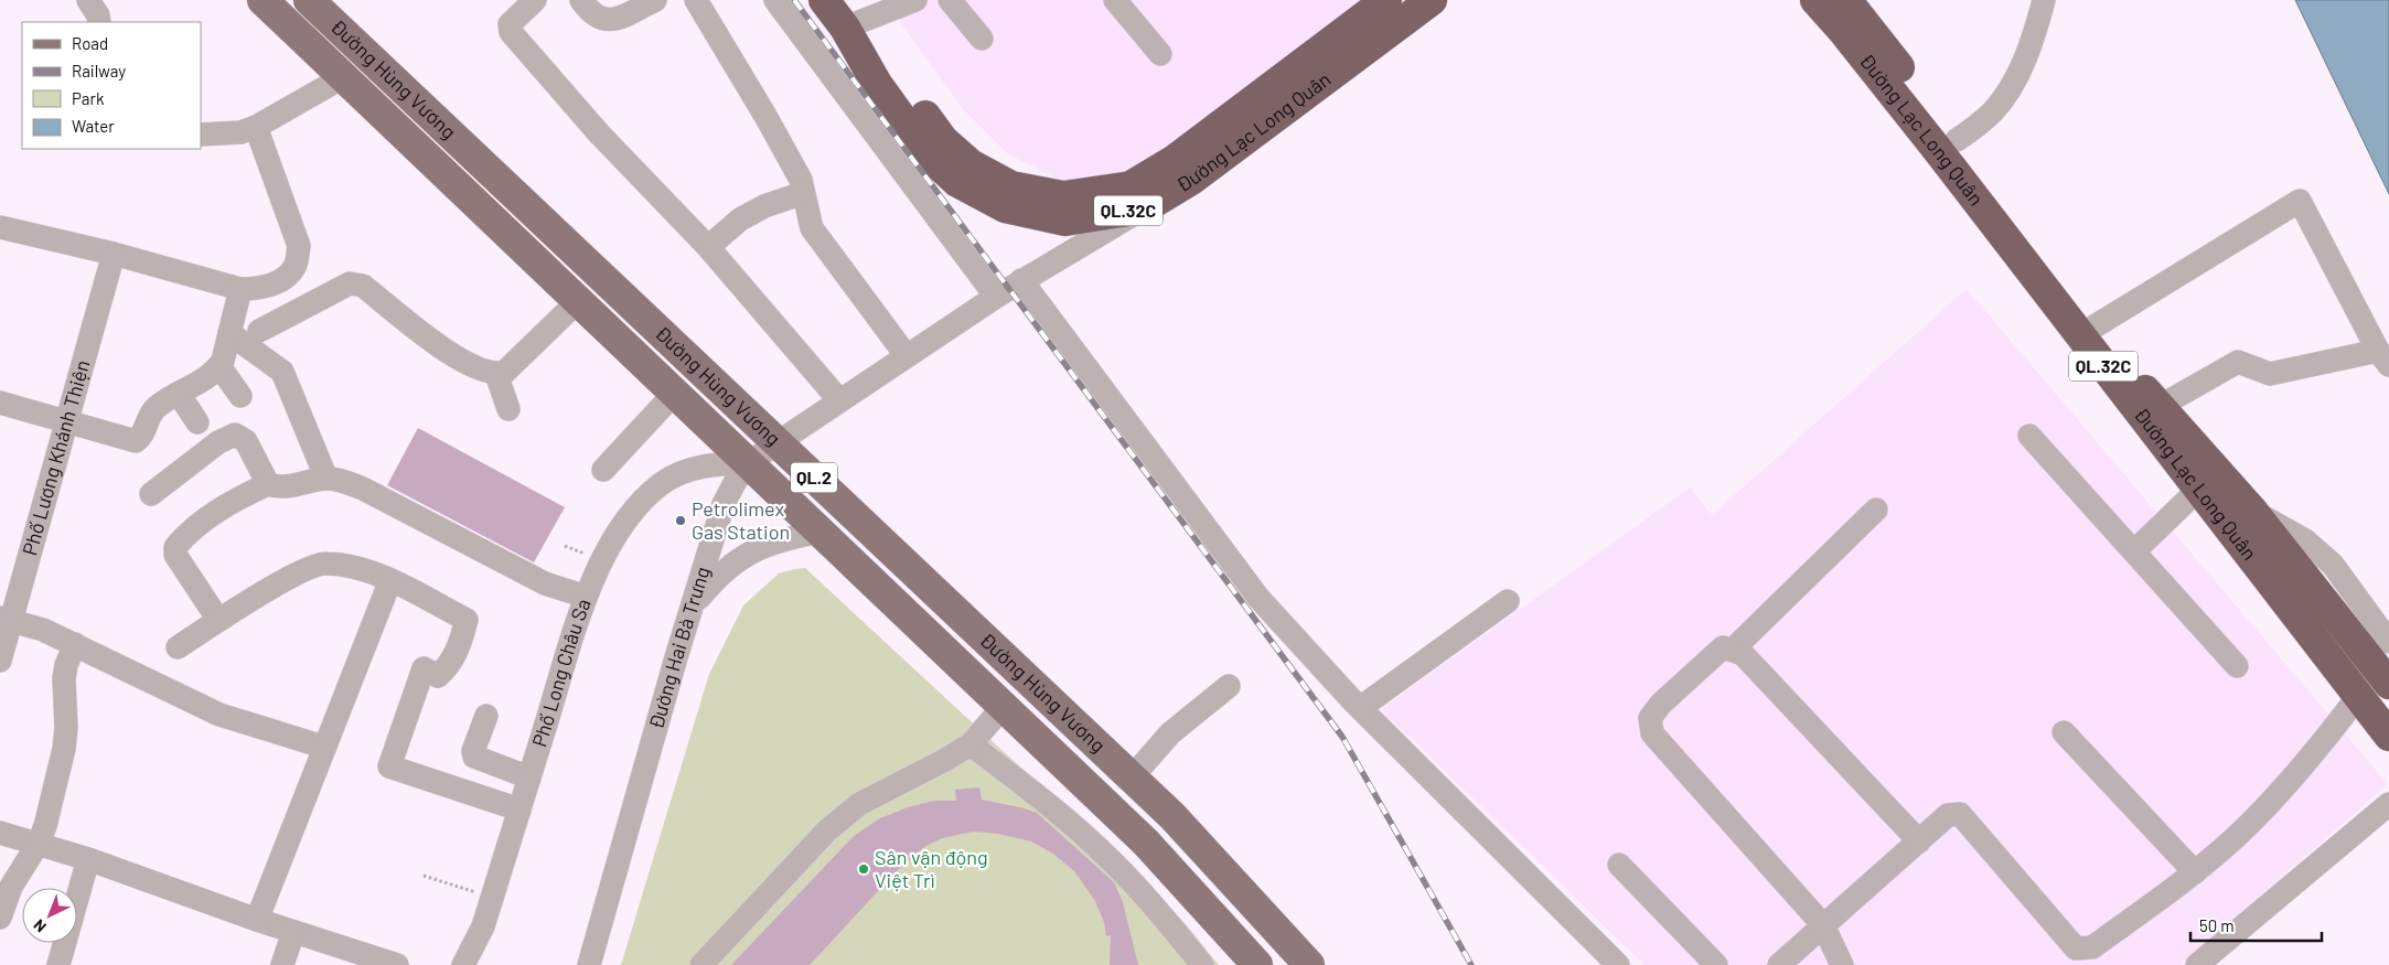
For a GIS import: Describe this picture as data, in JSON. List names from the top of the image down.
{
  "streets": {
    "highway": ["Đường Lạc Long Quân", "QL.32C"],
    "main road": ["Đường Hùng Vương", "QL.2"],
    "street": ["Phố Lương Khánh Thiện", "Đường Hai Bà Trưng", "Phố Long Châu Sa"]
  },
  "crossings": [
    ["Đường Hùng Vương", "Đường Hai Bà Trưng"],
    ["Đường Hùng Vương", "Phố Long Châu Sa"],
    ["Đường Lạc Long Quân", "Đường Hai Bà Trưng"],
    ["Đường Hai Bà Trưng", "Phố Long Châu Sa"]
  ],
  "places": ["Petrolimex Gas Station", "Sân vận động Việt Trì"],
  "legend": [
    "Road",
    "Railway",
    "Park",
    "Water"
  ],
  "scale_bar": "50 m",
  "north": "bottom left"
}
